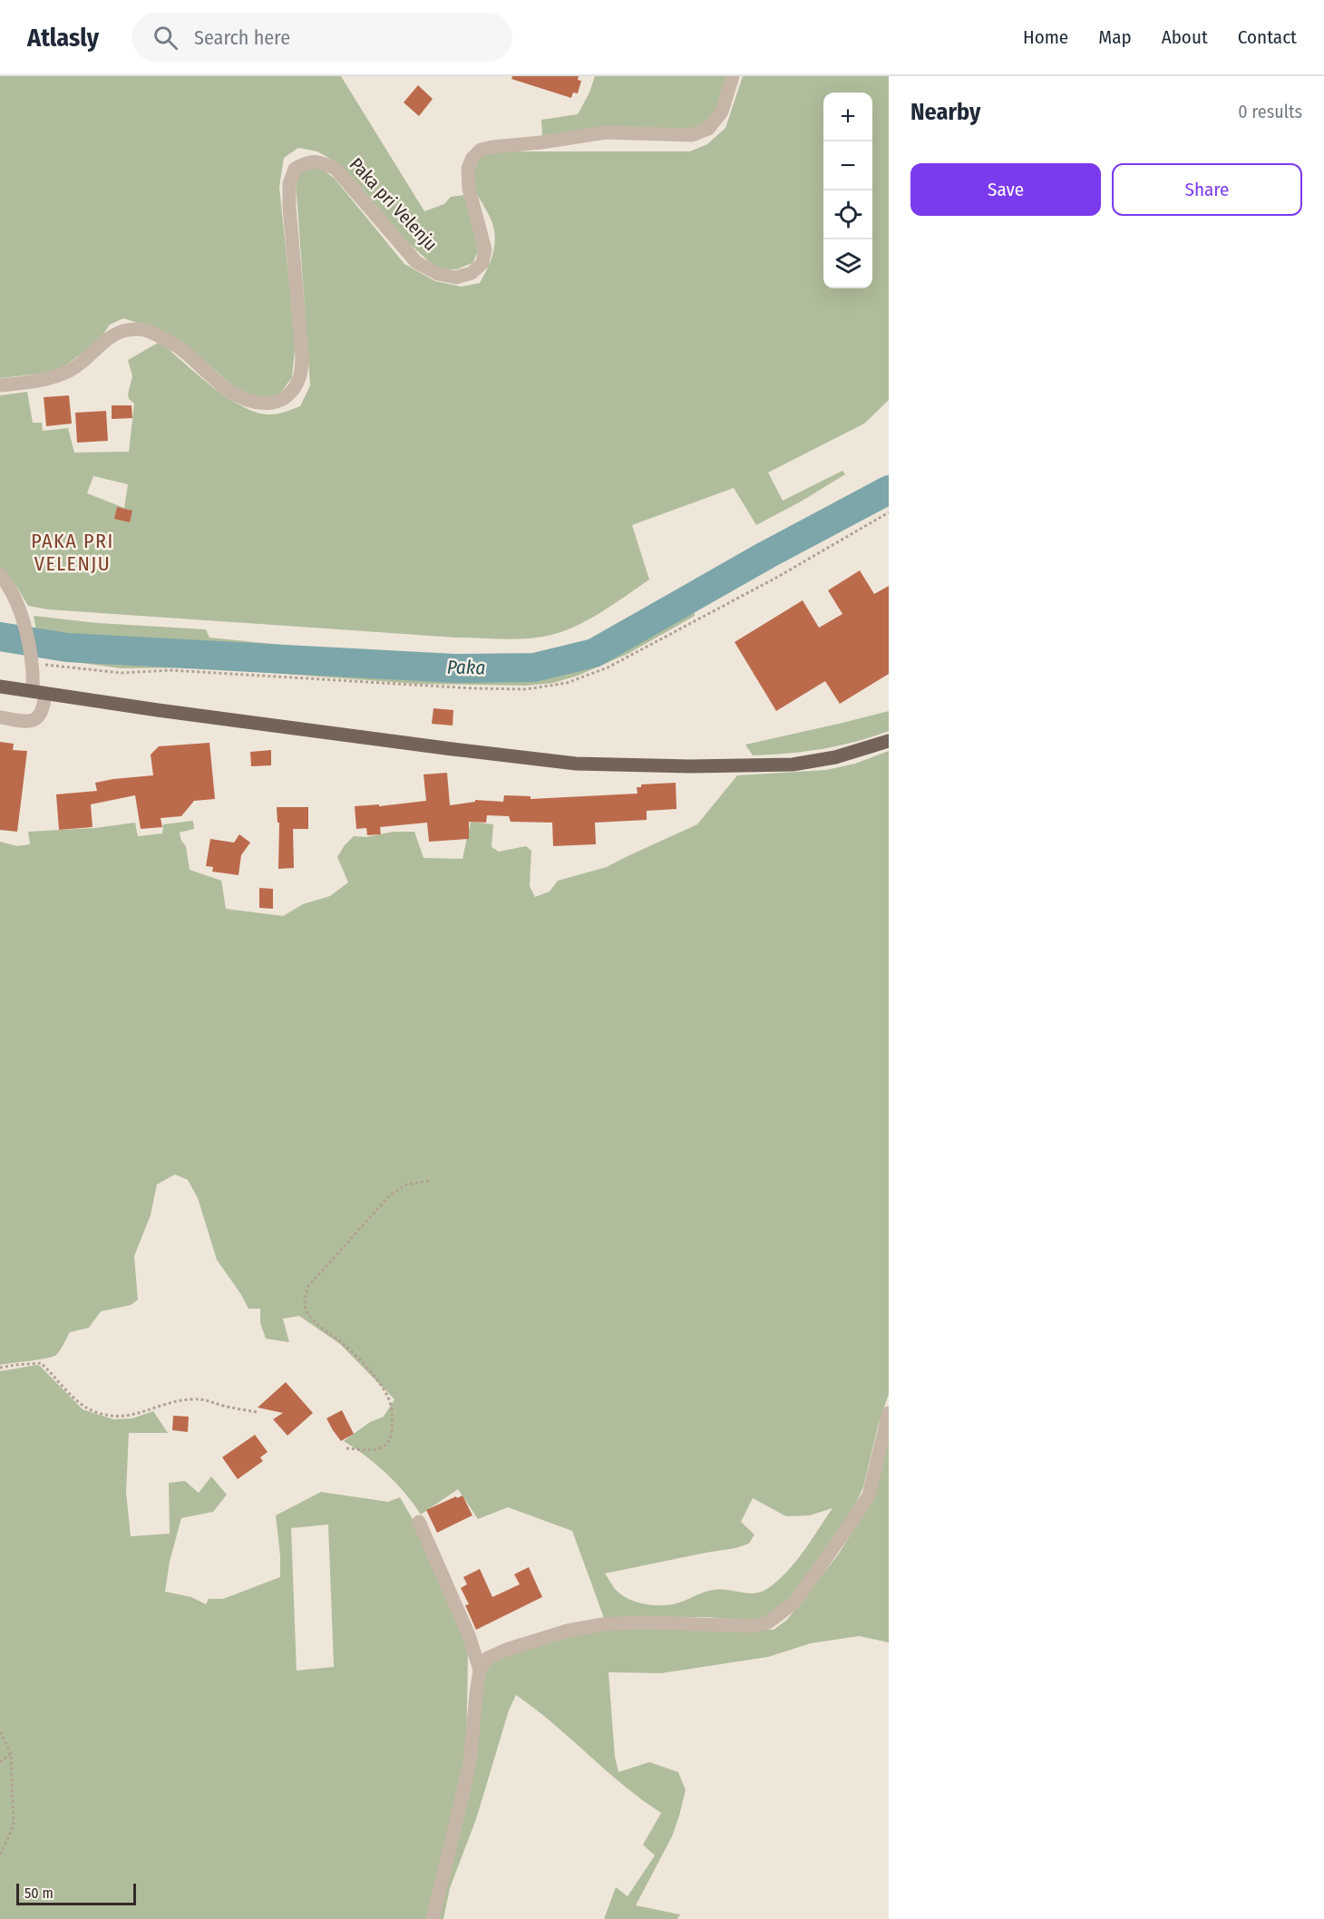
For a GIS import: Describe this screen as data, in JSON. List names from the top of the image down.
{
  "streets": {
    "street": ["Paka pri Velenju"]
  },
  "districts": ["PAKA PRI VELENJU"],
  "water": ["Paka"],
  "scale_bar": "50 m",
  "page": {
    "header": "Atlasly",
    "search": "Search here",
    "nav": [
      "Home",
      "Map",
      "About",
      "Contact"
    ],
    "heading": ["Nearby", "0 results"],
    "map_buttons": ["+", "−"],
    "buttons": ["Save", "Share"],
    "scale": "50 m"
  }
}
